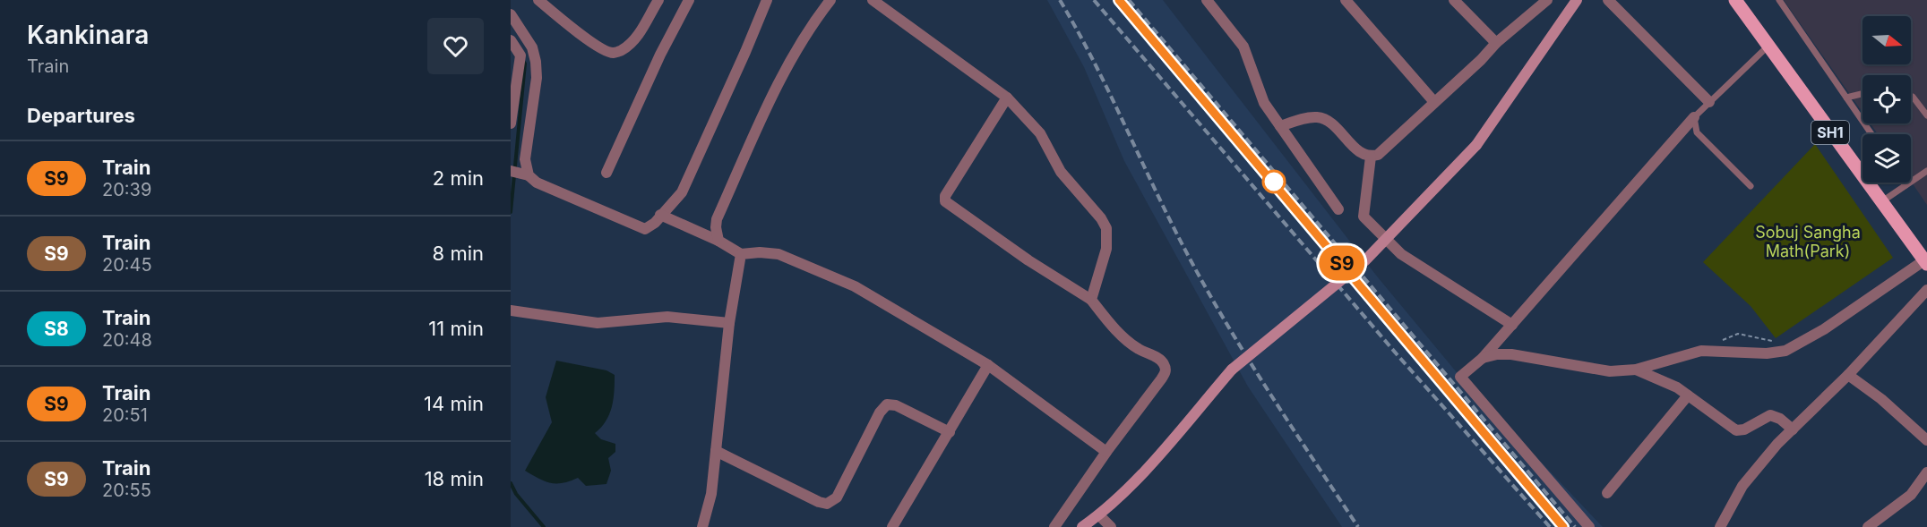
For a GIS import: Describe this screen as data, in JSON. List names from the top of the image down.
{
  "streets": {
    "main road": ["SH1"]
  },
  "parks": ["Sobuj Sangha Math(Park)"],
  "north": "right",
  "page": {
    "heading": [
      ["Kankinara", "Train"],
      "Departures"
    ],
    "on_map": "S9",
    "list": [
      {
        "mark": "S9",
        "name": "Train",
        "note": "20:39",
        "value": "2 min"
      },
      {
        "mark": "S9",
        "name": "Train",
        "note": "20:45",
        "value": "8 min"
      },
      {
        "mark": "S8",
        "name": "Train",
        "note": "20:48",
        "value": "11 min"
      },
      {
        "mark": "S9",
        "name": "Train",
        "note": "20:51",
        "value": "14 min"
      },
      {
        "mark": "S9",
        "name": "Train",
        "note": "20:55",
        "value": "18 min"
      }
    ]
  }
}
